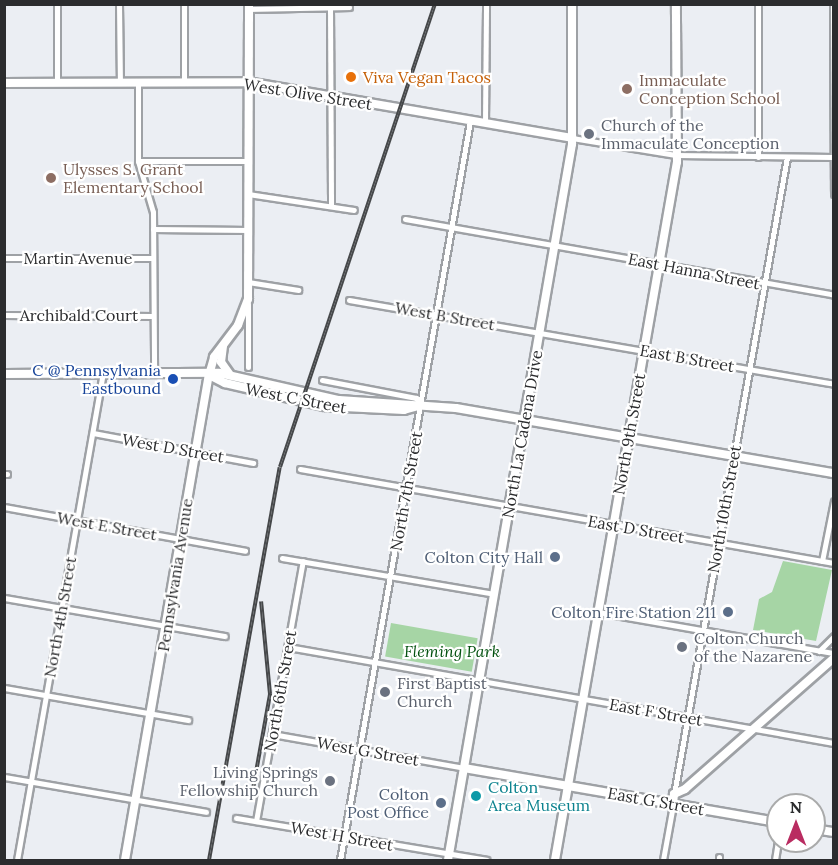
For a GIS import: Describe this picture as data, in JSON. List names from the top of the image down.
{
  "streets": {
    "street": [
      "West Olive Street",
      "Martin Avenue",
      "East Hanna Street",
      "Archibald Court",
      "West B Street",
      "East B Street",
      "West C Street",
      "North La Cadena Drive",
      "North 9th Street",
      "West D Street",
      "North 7th Street",
      "North 10th Street",
      "West E Street",
      "East D Street",
      "Pennsylvania Avenue",
      "North 4th Street",
      "North 6th Street",
      "East F Street",
      "West G Street",
      "East G Street",
      "West H Street"
    ]
  },
  "crossings": [
    ["West Olive Street", "North La Cadena Drive"],
    ["West Olive Street", "North 7th Street"],
    ["West Olive Street", "Pennsylvania Avenue"],
    ["East Hanna Street", "North La Cadena Drive"],
    ["East Hanna Street", "North 9th Street"],
    ["East Hanna Street", "North 7th Street"],
    ["East Hanna Street", "North 10th Street"],
    ["West B Street", "East B Street"],
    ["West B Street", "North La Cadena Drive"],
    ["West B Street", "North 7th Street"],
    ["East B Street", "North La Cadena Drive"],
    ["East B Street", "North 9th Street"],
    ["East B Street", "North 10th Street"],
    ["West C Street", "North La Cadena Drive"],
    ["West C Street", "North 9th Street"],
    ["West C Street", "North 7th Street"],
    ["West C Street", "North 10th Street"],
    ["West C Street", "Pennsylvania Avenue"],
    ["West C Street", "North 4th Street"],
    ["North La Cadena Drive", "East D Street"],
    ["North La Cadena Drive", "East F Street"],
    ["North La Cadena Drive", "West G Street"],
    ["North La Cadena Drive", "East G Street"],
    ["North La Cadena Drive", "West H Street"],
    ["North 9th Street", "East D Street"],
    ["North 9th Street", "East F Street"],
    ["North 9th Street", "East G Street"],
    ["West D Street", "Pennsylvania Avenue"],
    ["West D Street", "North 4th Street"],
    ["North 7th Street", "East F Street"],
    ["North 7th Street", "West G Street"],
    ["North 7th Street", "West H Street"],
    ["North 10th Street", "East D Street"],
    ["North 10th Street", "East F Street"],
    ["North 10th Street", "East G Street"],
    ["West E Street", "Pennsylvania Avenue"],
    ["West E Street", "North 4th Street"],
    ["North 6th Street", "East F Street"],
    ["North 6th Street", "West G Street"],
    ["North 6th Street", "West H Street"],
    ["West G Street", "East G Street"]
  ],
  "parks": ["Fleming Park"],
  "places": [
    "Viva Vegan Tacos",
    "Immaculate Conception School",
    "Church of the Immaculate Conception",
    "Ulysses S. Grant Elementary School",
    "C @ Pennsylvania Eastbound",
    "Colton City Hall",
    "Colton Fire Station 211",
    "Colton Church of the Nazarene",
    "First Baptist Church",
    "Living Springs Fellowship Church",
    "Colton Area Museum",
    "Colton Post Office"
  ],
  "north": "top"
}
